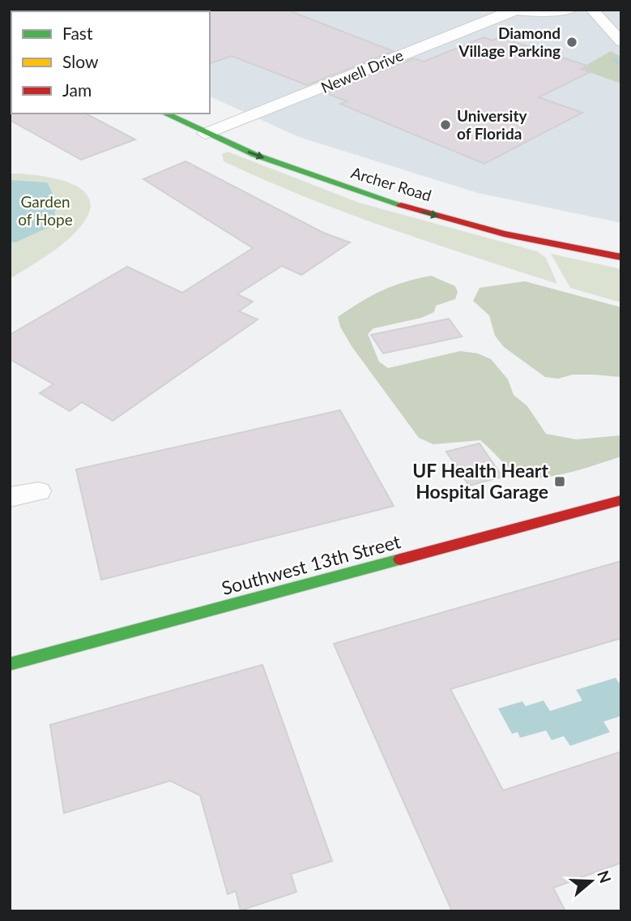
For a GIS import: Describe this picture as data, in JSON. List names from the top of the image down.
{
  "streets": {
    "main road": ["Archer Road", "Southwest 13th Street"],
    "street": ["Newell Drive"]
  },
  "crossings": [
    ["Newell Drive", "Archer Road"]
  ],
  "one_way": ["Archer Road"],
  "parks": ["Garden of Hope"],
  "places": {
    "other": ["Diamond Village Parking", "University of Florida"],
    "transit": ["UF Health Heart Hospital Garage"]
  },
  "legend": ["Fast", "Slow", "Jam"],
  "north": "right"
}
